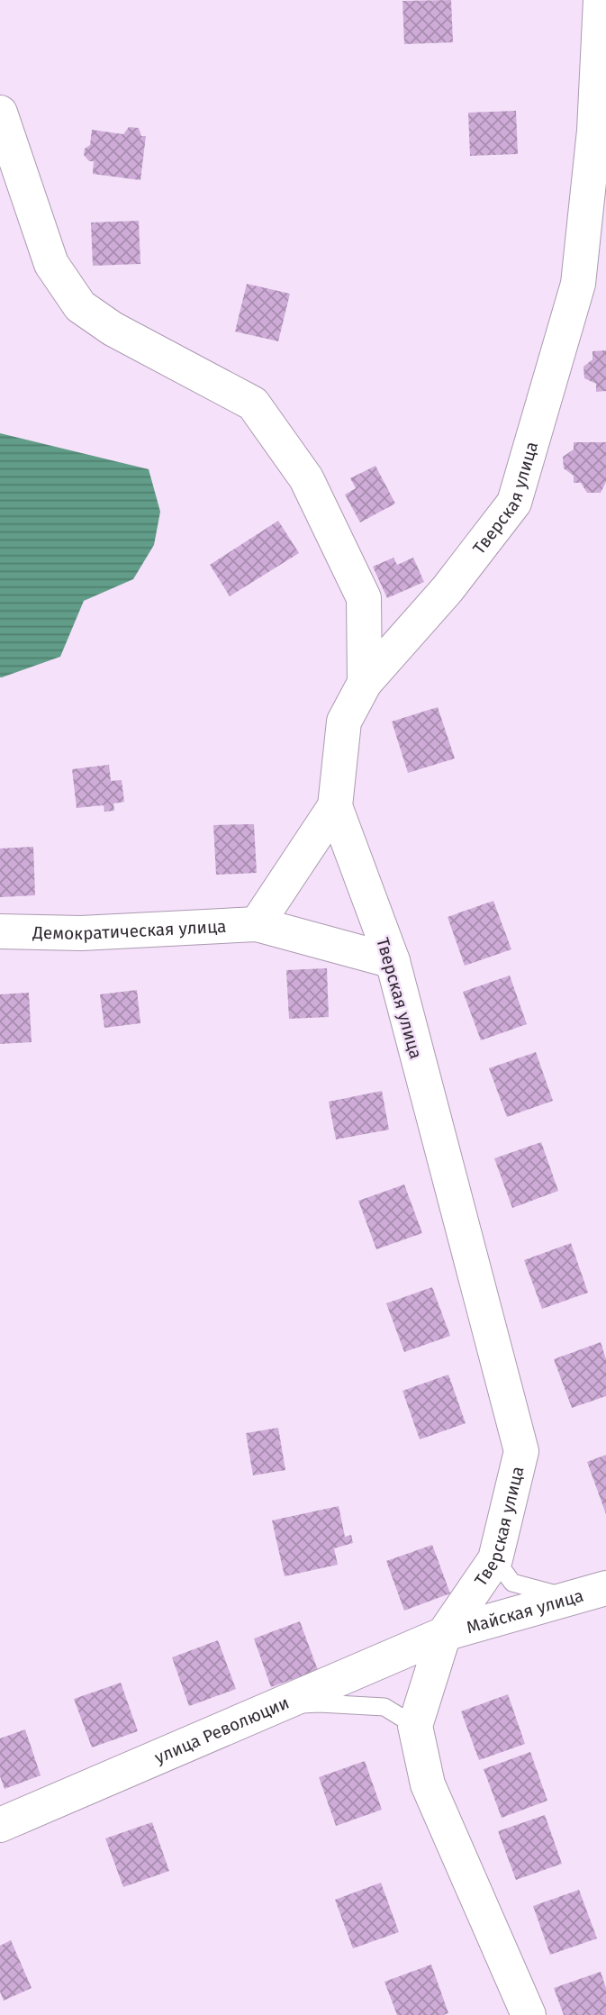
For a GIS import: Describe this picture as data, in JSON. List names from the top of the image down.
{
  "streets": {
    "street": [
      "Тверская улица",
      "Демократическая улица",
      "Майская улица",
      "улица Революции"
    ]
  },
  "crossings": [
    ["Тверская улица", "Демократическая улица"],
    ["Тверская улица", "Майская улица"],
    ["Тверская улица", "улица Революции"],
    ["Майская улица", "улица Революции"]
  ]
}
